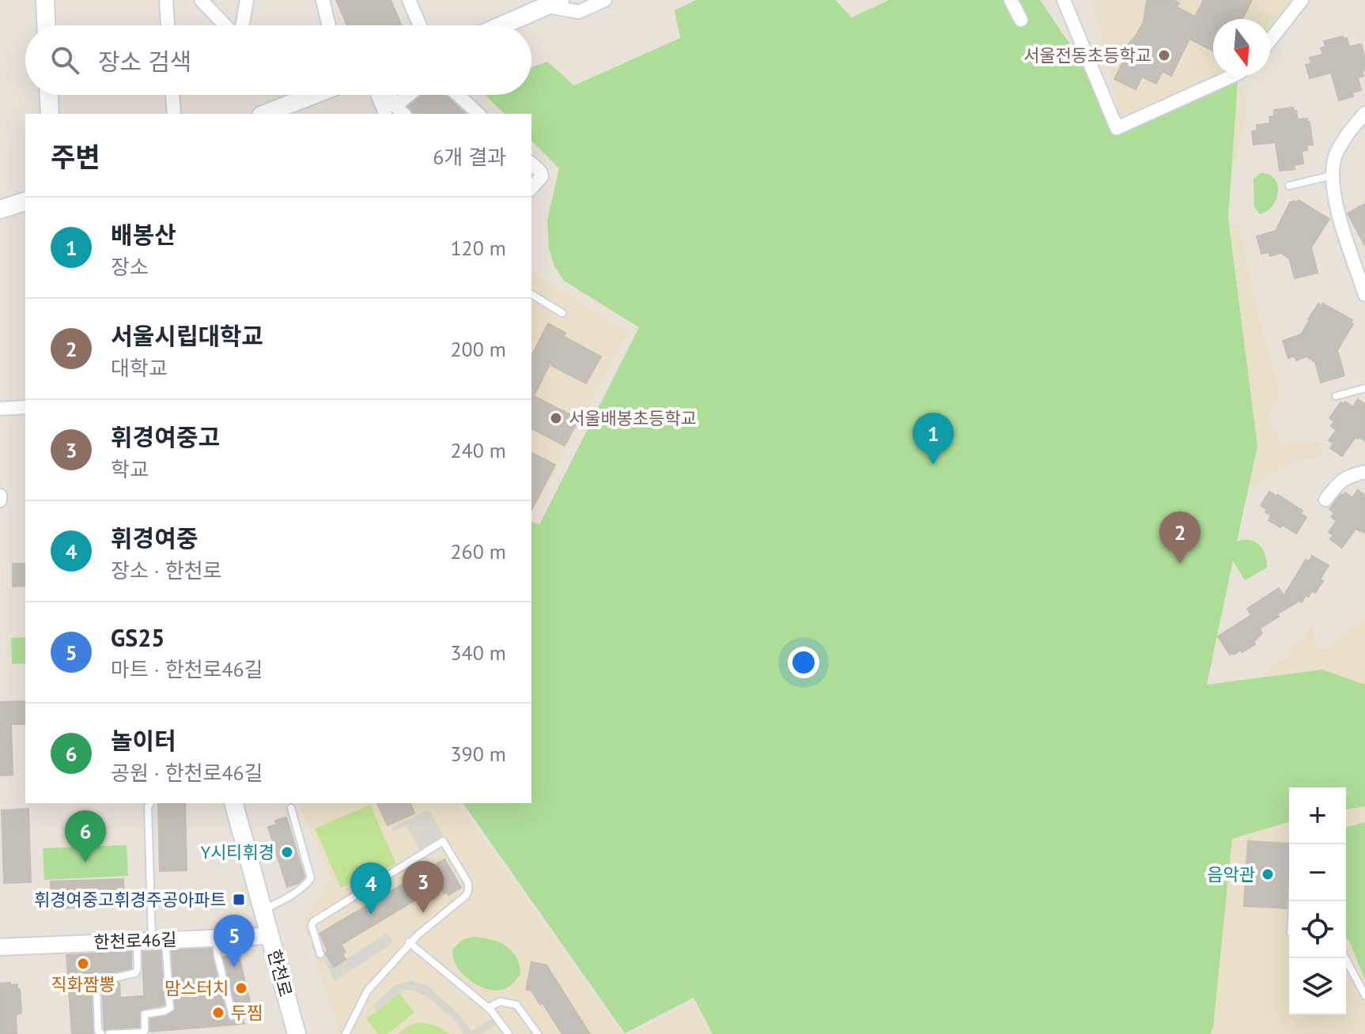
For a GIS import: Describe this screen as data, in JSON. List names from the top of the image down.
{
  "streets": {
    "main road": ["한천로"],
    "street": ["한천로46길"]
  },
  "crossings": [
    ["한천로46길", "한천로"]
  ],
  "places": {
    "other": [
      "서울전동초등학교",
      "서울배봉초등학교",
      "Y시티휘경",
      "음악관",
      "직화짬뽕",
      "맘스터치",
      "두찜"
    ],
    "transit": ["휘경여중고휘경주공아파트"]
  },
  "north": "bottom",
  "page": {
    "search": "장소 검색",
    "heading": ["주변", "6개 결과"],
    "list": [
      {
        "mark": "1",
        "name": "배봉산",
        "note": "장소",
        "value": "120 m"
      },
      {
        "mark": "2",
        "name": "서울시립대학교",
        "note": "대학교",
        "value": "200 m"
      },
      {
        "mark": "3",
        "name": "휘경여중고",
        "note": "학교",
        "value": "240 m"
      },
      {
        "mark": "4",
        "name": "휘경여중",
        "note": "장소 · 한천로",
        "value": "260 m"
      },
      {
        "mark": "5",
        "name": "GS25",
        "note": "마트 · 한천로46길",
        "value": "340 m"
      },
      {
        "mark": "6",
        "name": "놀이터",
        "note": "공원 · 한천로46길",
        "value": "390 m"
      }
    ],
    "pins": [
      "1",
      "2",
      "6",
      "3",
      "4",
      "5"
    ],
    "map_buttons": ["+", "−"]
  }
}
